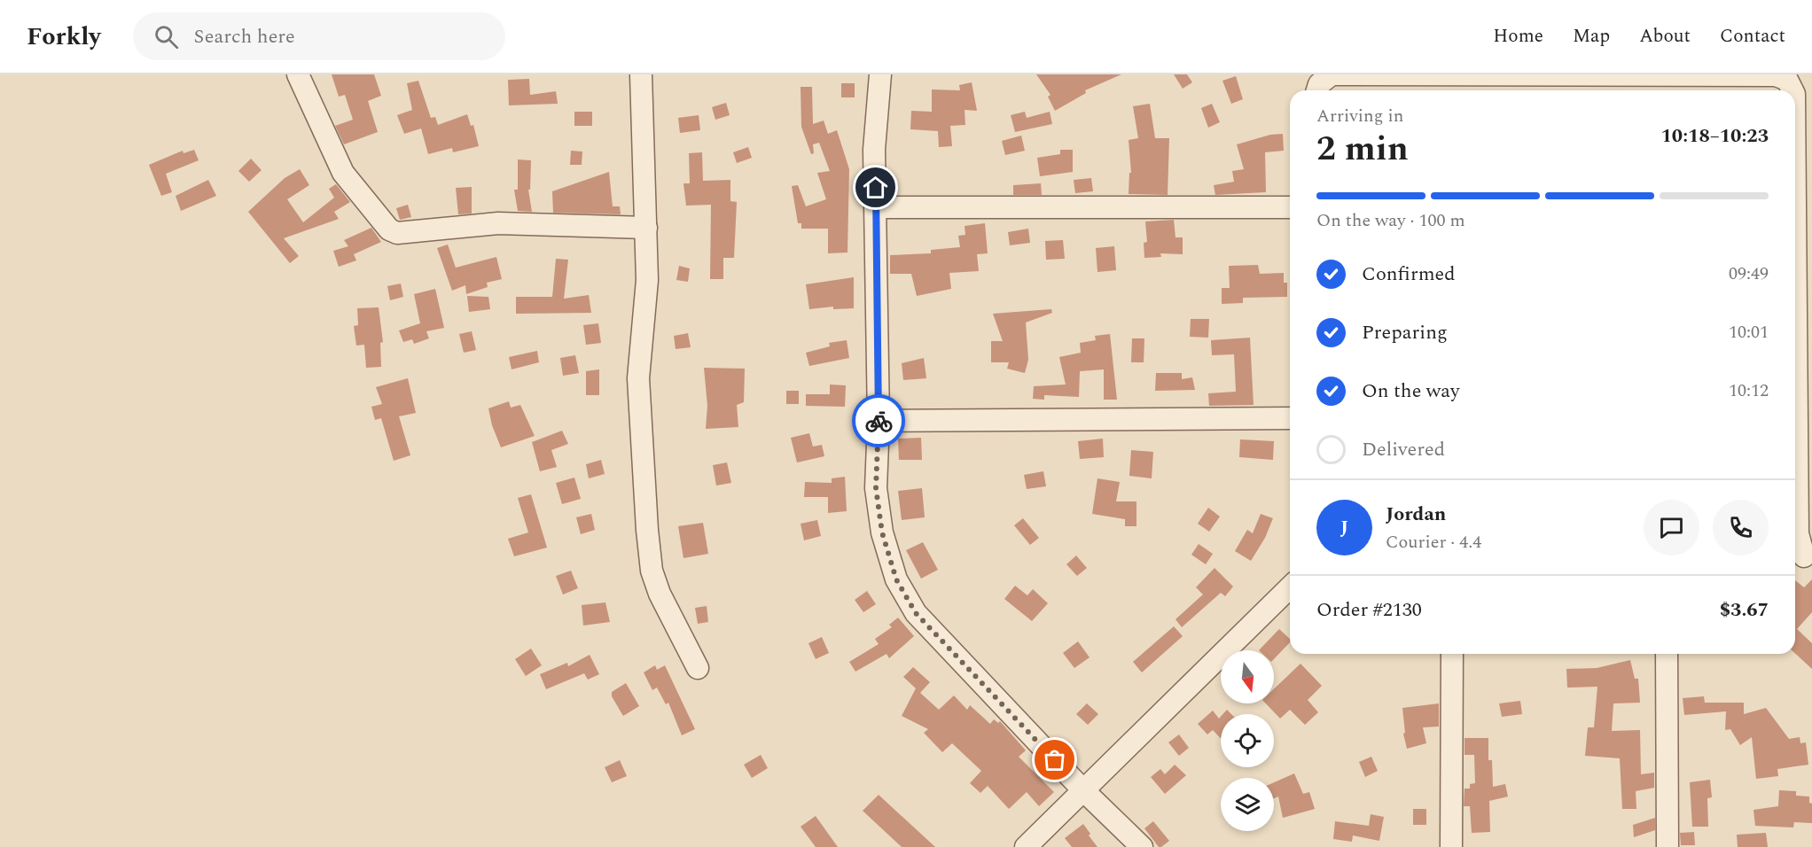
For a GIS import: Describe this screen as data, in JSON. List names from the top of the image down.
{
  "north": "bottom",
  "page": {
    "header": "Forkly",
    "search": "Search here",
    "nav": [
      "Home",
      "Map",
      "About",
      "Contact"
    ],
    "heading": ["2 min", "Arriving in", "10:18–10:23"],
    "panel": [
      "Jordan",
      "Courier · 4.4",
      "Order #2130",
      "$3.67"
    ],
    "bar": "On the way · 100 m",
    "list": [
      ["Confirmed", "09:49"],
      ["Preparing", "10:01"],
      ["On the way", "10:12"],
      "Delivered"
    ],
    "round": "J"
  }
}
